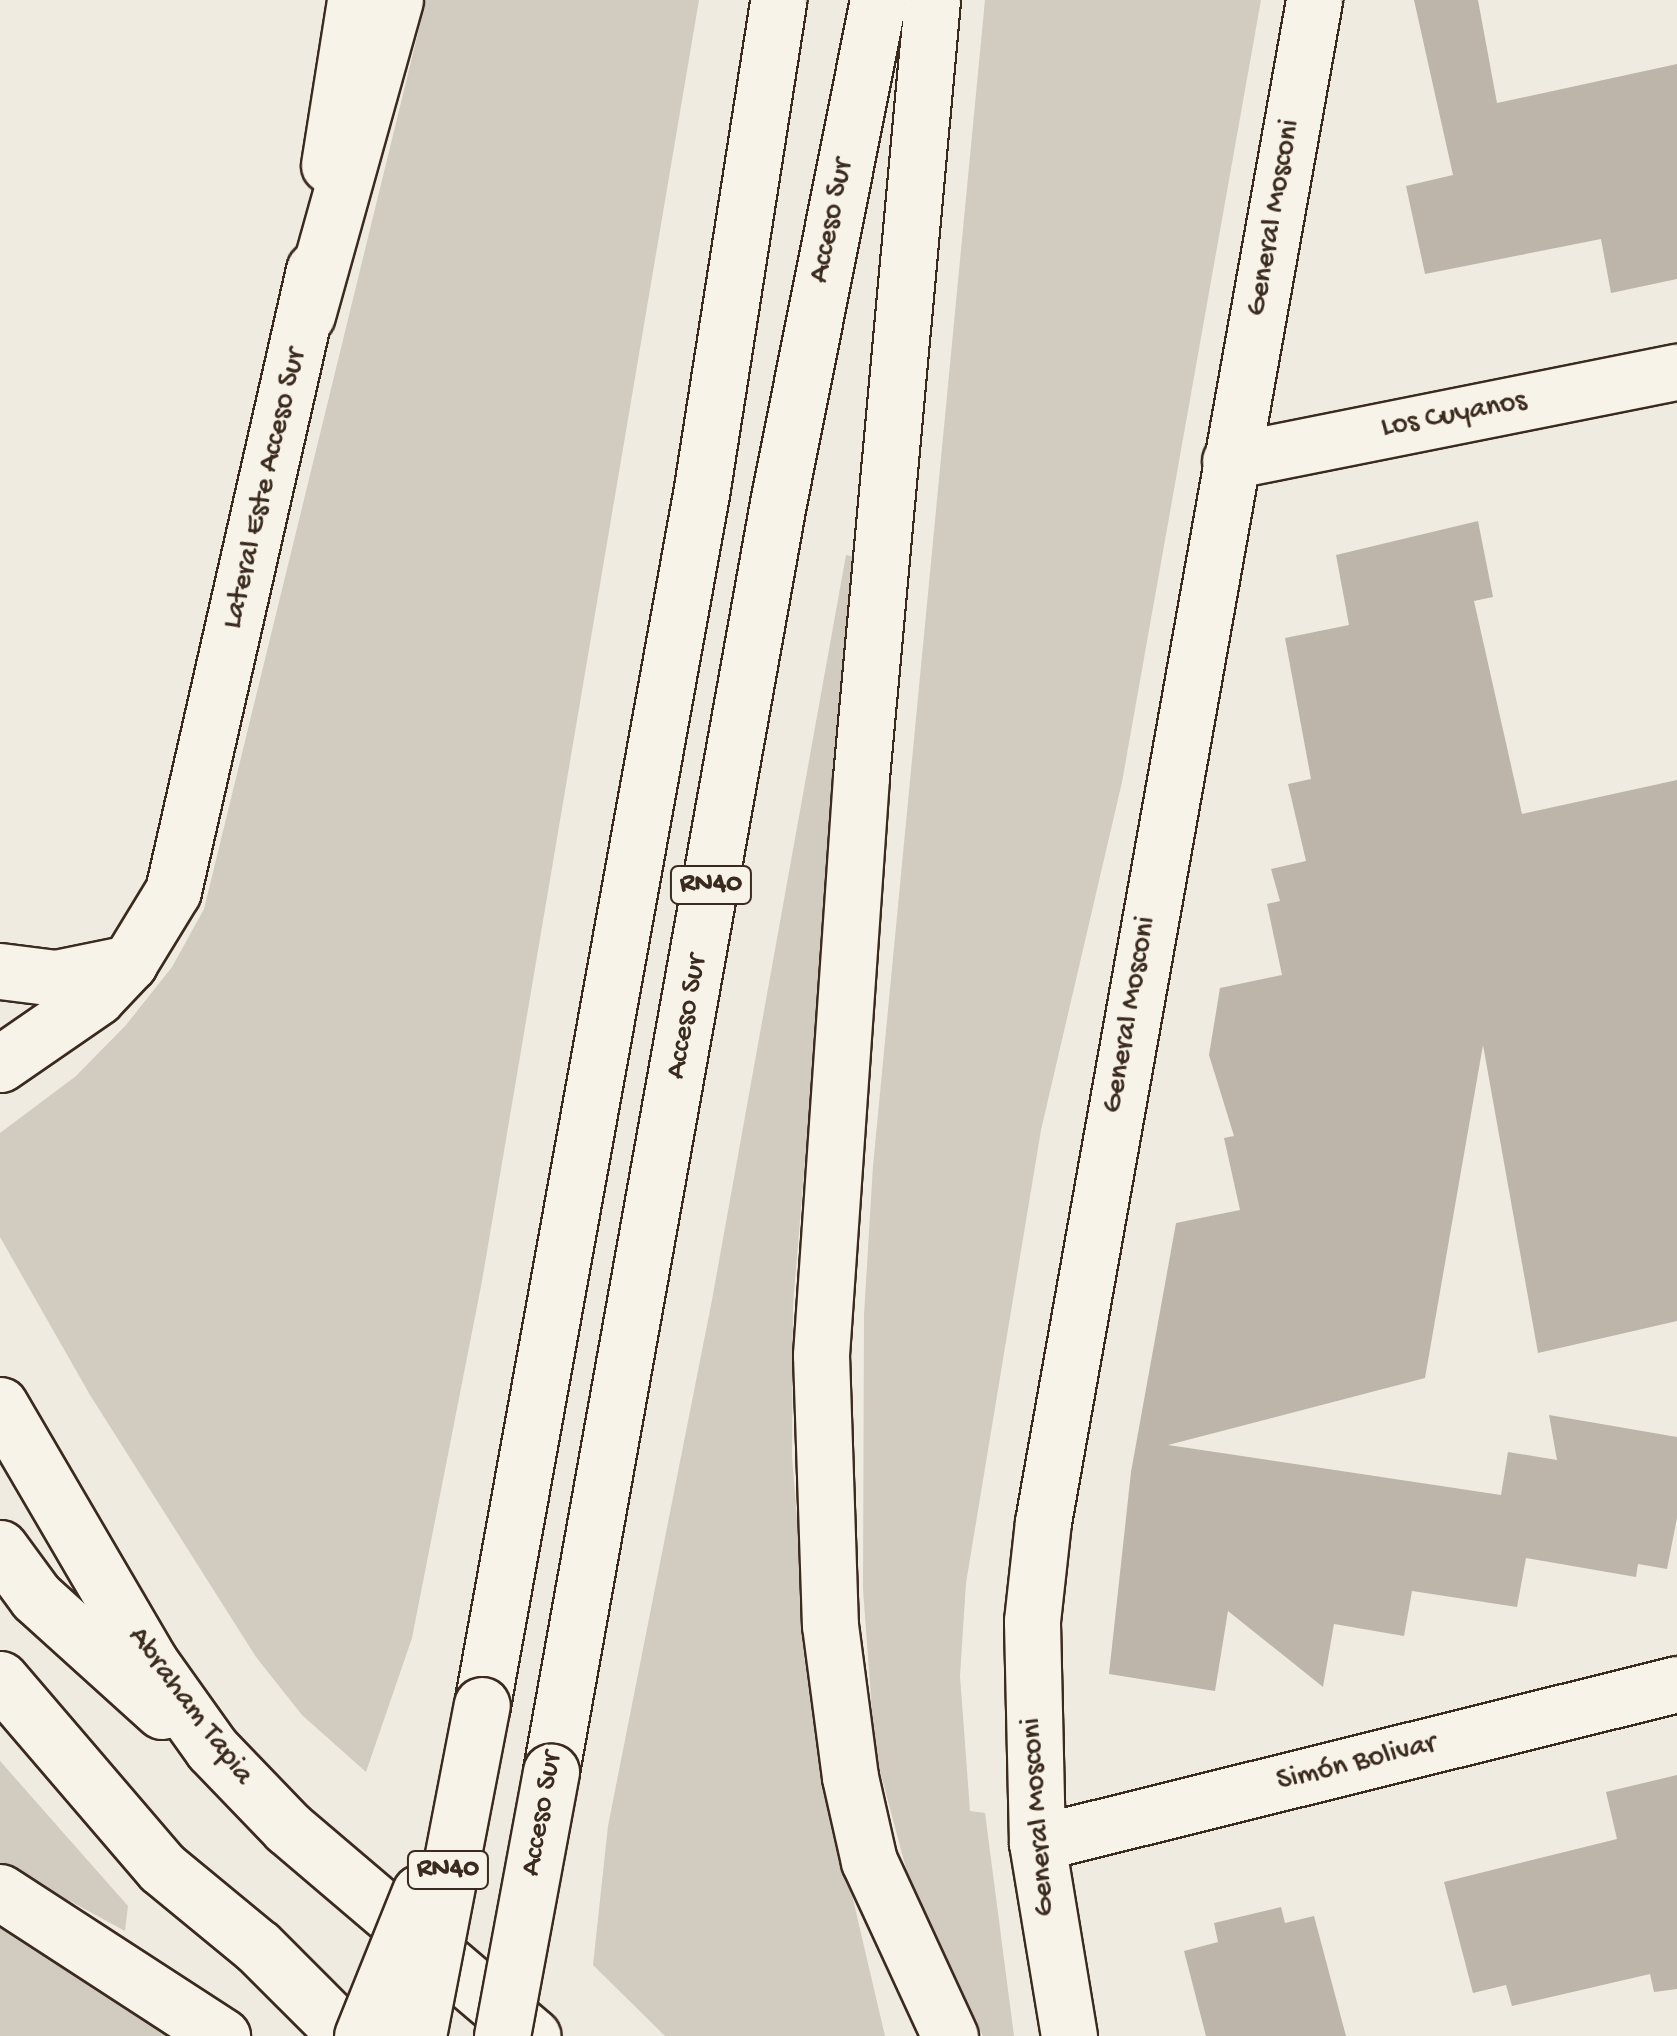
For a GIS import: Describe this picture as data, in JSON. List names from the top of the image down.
{
  "streets": {
    "main road": [
      "General Mosconi",
      "Acceso Sur",
      "Los Cuyanos",
      "Lateral Este Acceso Sur",
      "RN40",
      "Abraham Tapia",
      "Simón Bolivar"
    ]
  },
  "crossings": [
    ["General Mosconi", "Los Cuyanos"],
    ["General Mosconi", "Simón Bolivar"]
  ]
}
